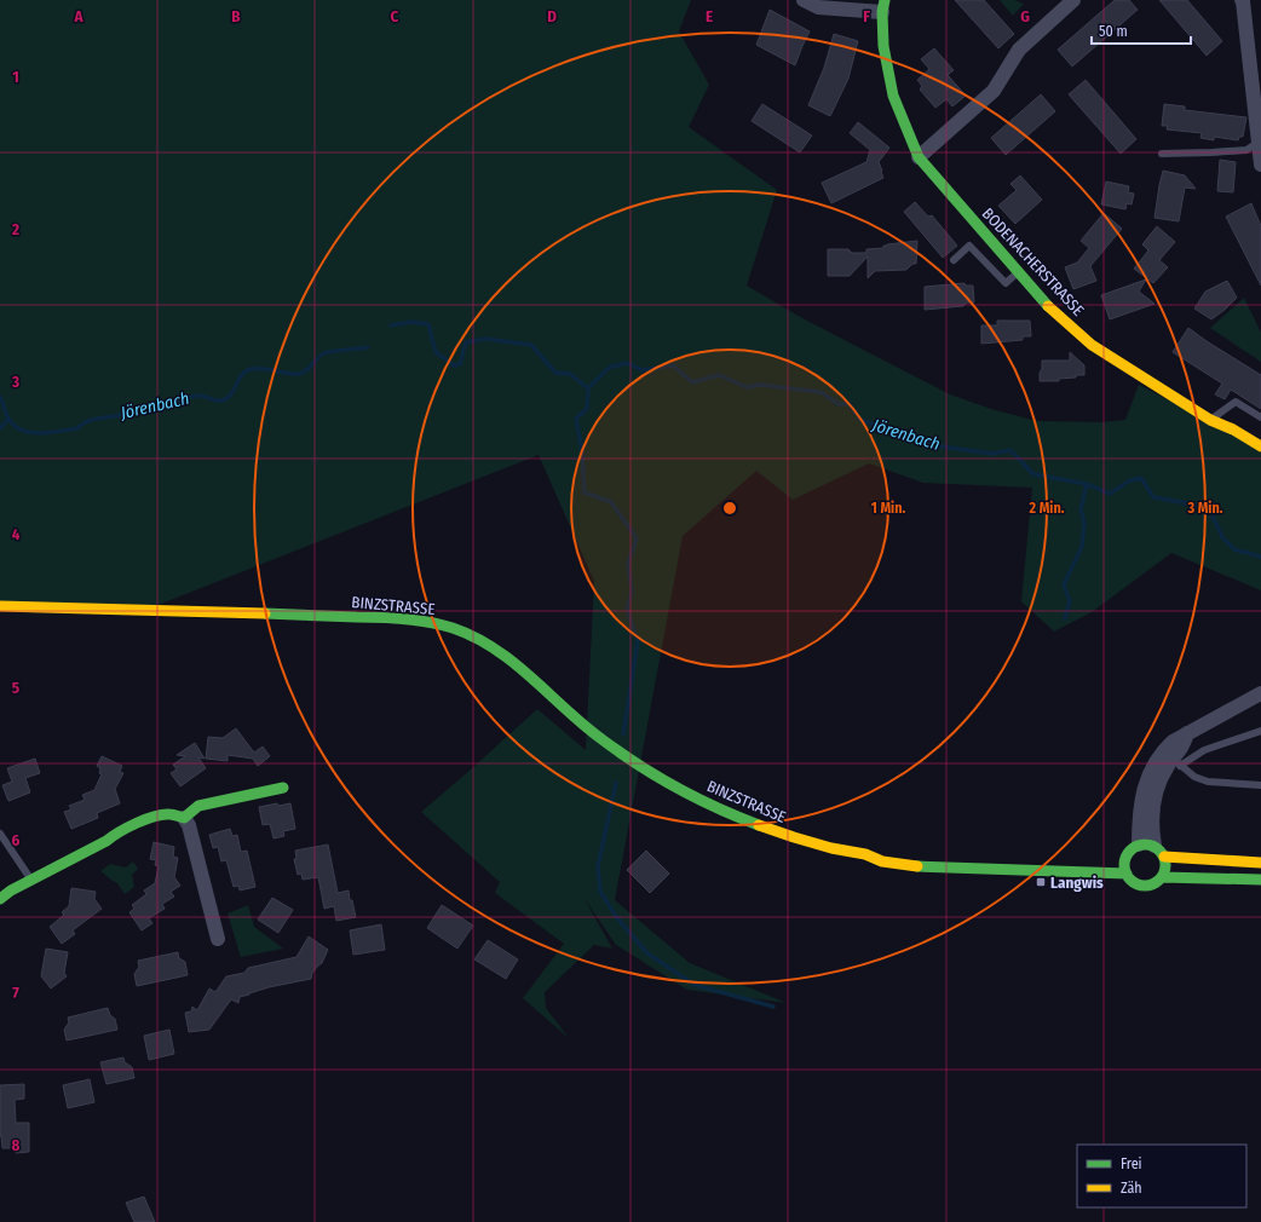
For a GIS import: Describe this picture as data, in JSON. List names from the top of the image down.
{
  "streets": {
    "main road": ["BODENACHERSTRASSE", "BINZSTRASSE"]
  },
  "water": ["Jörenbach"],
  "places": {
    "transit": ["Langwis"]
  },
  "legend": ["Frei", "Zäh"],
  "scale_bar": "50 m",
  "grid": {
    "columns": [
      "A",
      "B",
      "C",
      "D",
      "E",
      "F",
      "G"
    ],
    "rows": [
      "1",
      "2",
      "3",
      "4",
      "5",
      "6",
      "7",
      "8"
    ]
  },
  "rings": ["1 Min.", "2 Min.", "3 Min."]
}
